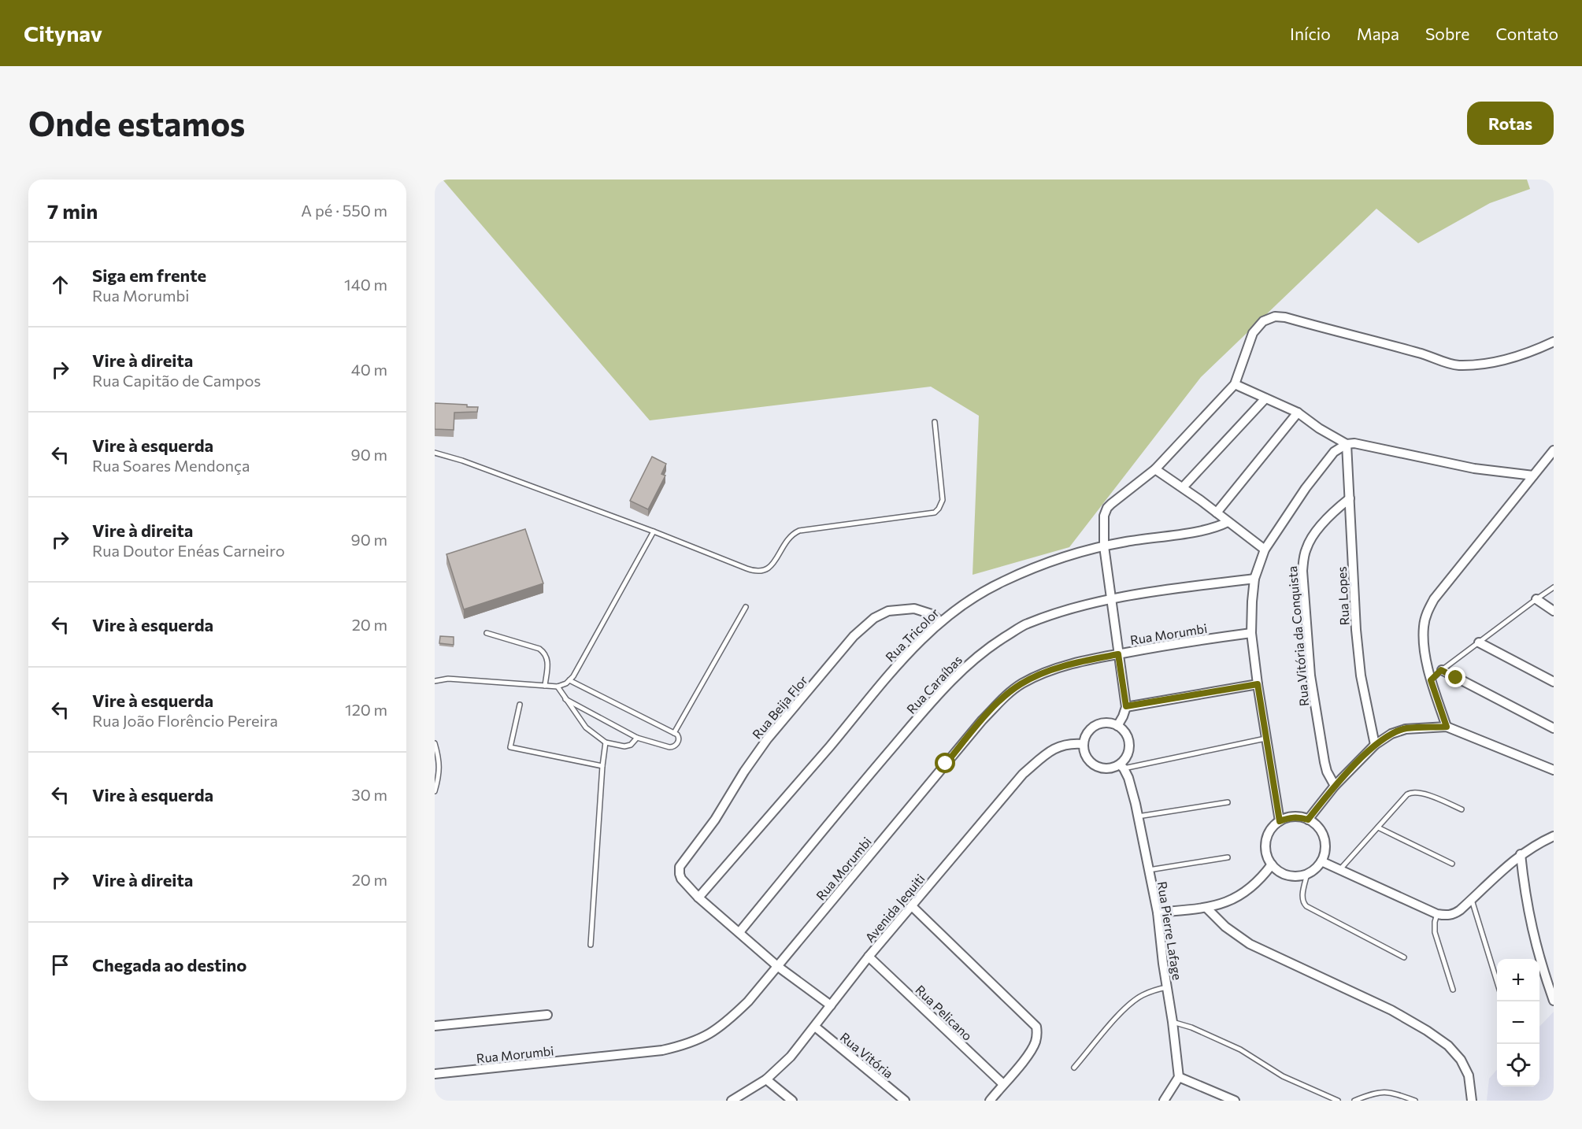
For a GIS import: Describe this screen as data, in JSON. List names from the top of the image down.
{
  "streets": {
    "street": [
      "Rua Lopes",
      "Rua Morumbi",
      "Rua Tricolor",
      "Rua Vitória da Conquista",
      "Rua Caraíbas",
      "Rua Beija Flor",
      "Avenida Jequiti",
      "Rua Pierre Lafage",
      "Rua Pelicano",
      "Rua Vitória"
    ]
  },
  "crossings": [
    ["Rua Lopes", "Rua Vitória da Conquista"],
    ["Rua Tricolor", "Rua Beija Flor"],
    ["Avenida Jequiti", "Rua Pierre Lafage"],
    ["Avenida Jequiti", "Rua Pelicano"],
    ["Avenida Jequiti", "Rua Vitória"]
  ],
  "page": {
    "header": "Citynav",
    "nav": [
      "Início",
      "Mapa",
      "Sobre",
      "Contato"
    ],
    "buttons": "Rotas",
    "title": "Onde estamos",
    "heading": ["7 min", "A pé · 550 m"],
    "list": [
      ["Siga em frente", "Rua Morumbi", "140 m"],
      ["Vire à direita", "Rua Capitão de Campos", "40 m"],
      ["Vire à esquerda", "Rua Soares Mendonça", "90 m"],
      ["Vire à direita", "Rua Doutor Enéas Carneiro", "90 m"],
      ["Vire à esquerda", "20 m"],
      ["Vire à esquerda", "Rua João Florêncio Pereira", "120 m"],
      ["Vire à esquerda", "30 m"],
      ["Vire à direita", "20 m"],
      "Chegada ao destino"
    ],
    "map_buttons": ["+", "−"]
  }
}
